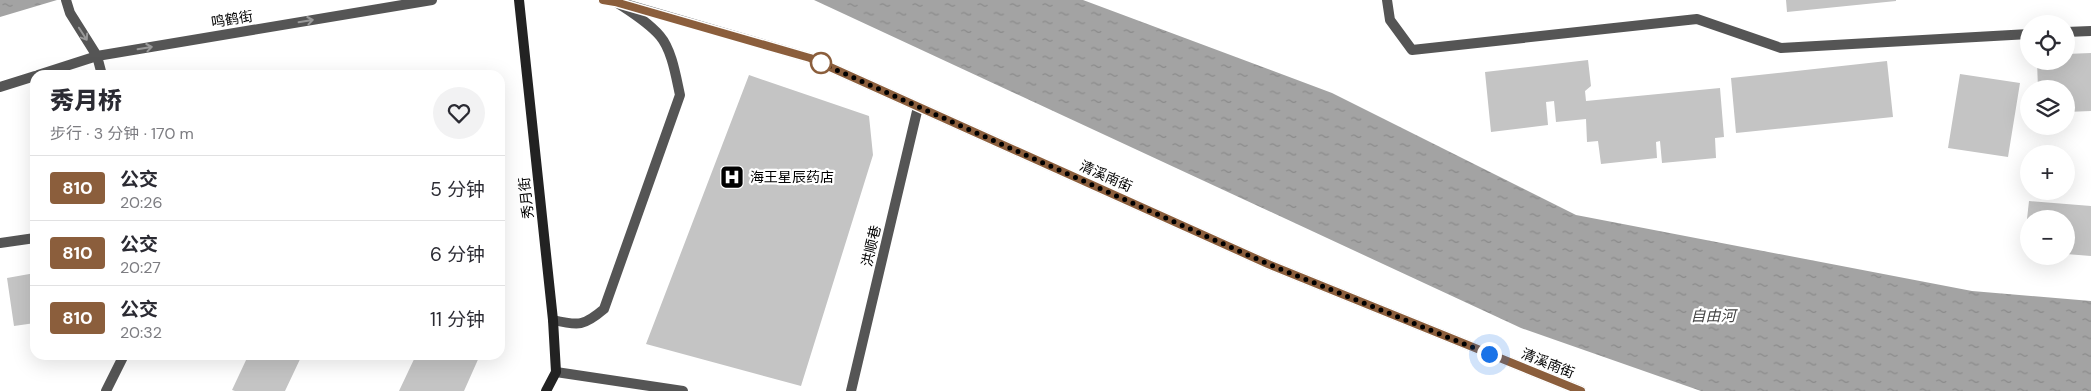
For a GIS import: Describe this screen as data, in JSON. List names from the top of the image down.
{
  "streets": {
    "street": [
      "鸣鹤街",
      "清溪南街",
      "秀月街",
      "洪顺巷"
    ]
  },
  "crossings": [
    ["清溪南街", "洪顺巷"]
  ],
  "one_way": ["鸣鹤街"],
  "water": ["自由河"],
  "places": {
    "hospital": ["海王星辰药店"]
  },
  "lines": ["bus line 810"],
  "page": {
    "map_buttons": ["+", "−"],
    "heading": ["秀月桥", "步行 · 3 分钟 · 170 m"],
    "list": [
      {
        "mark": "810",
        "name": "公交",
        "note": "20:26",
        "value": "5 分钟"
      },
      {
        "mark": "810",
        "name": "公交",
        "note": "20:27",
        "value": "6 分钟"
      },
      {
        "mark": "810",
        "name": "公交",
        "note": "20:32",
        "value": "11 分钟"
      }
    ]
  }
}
